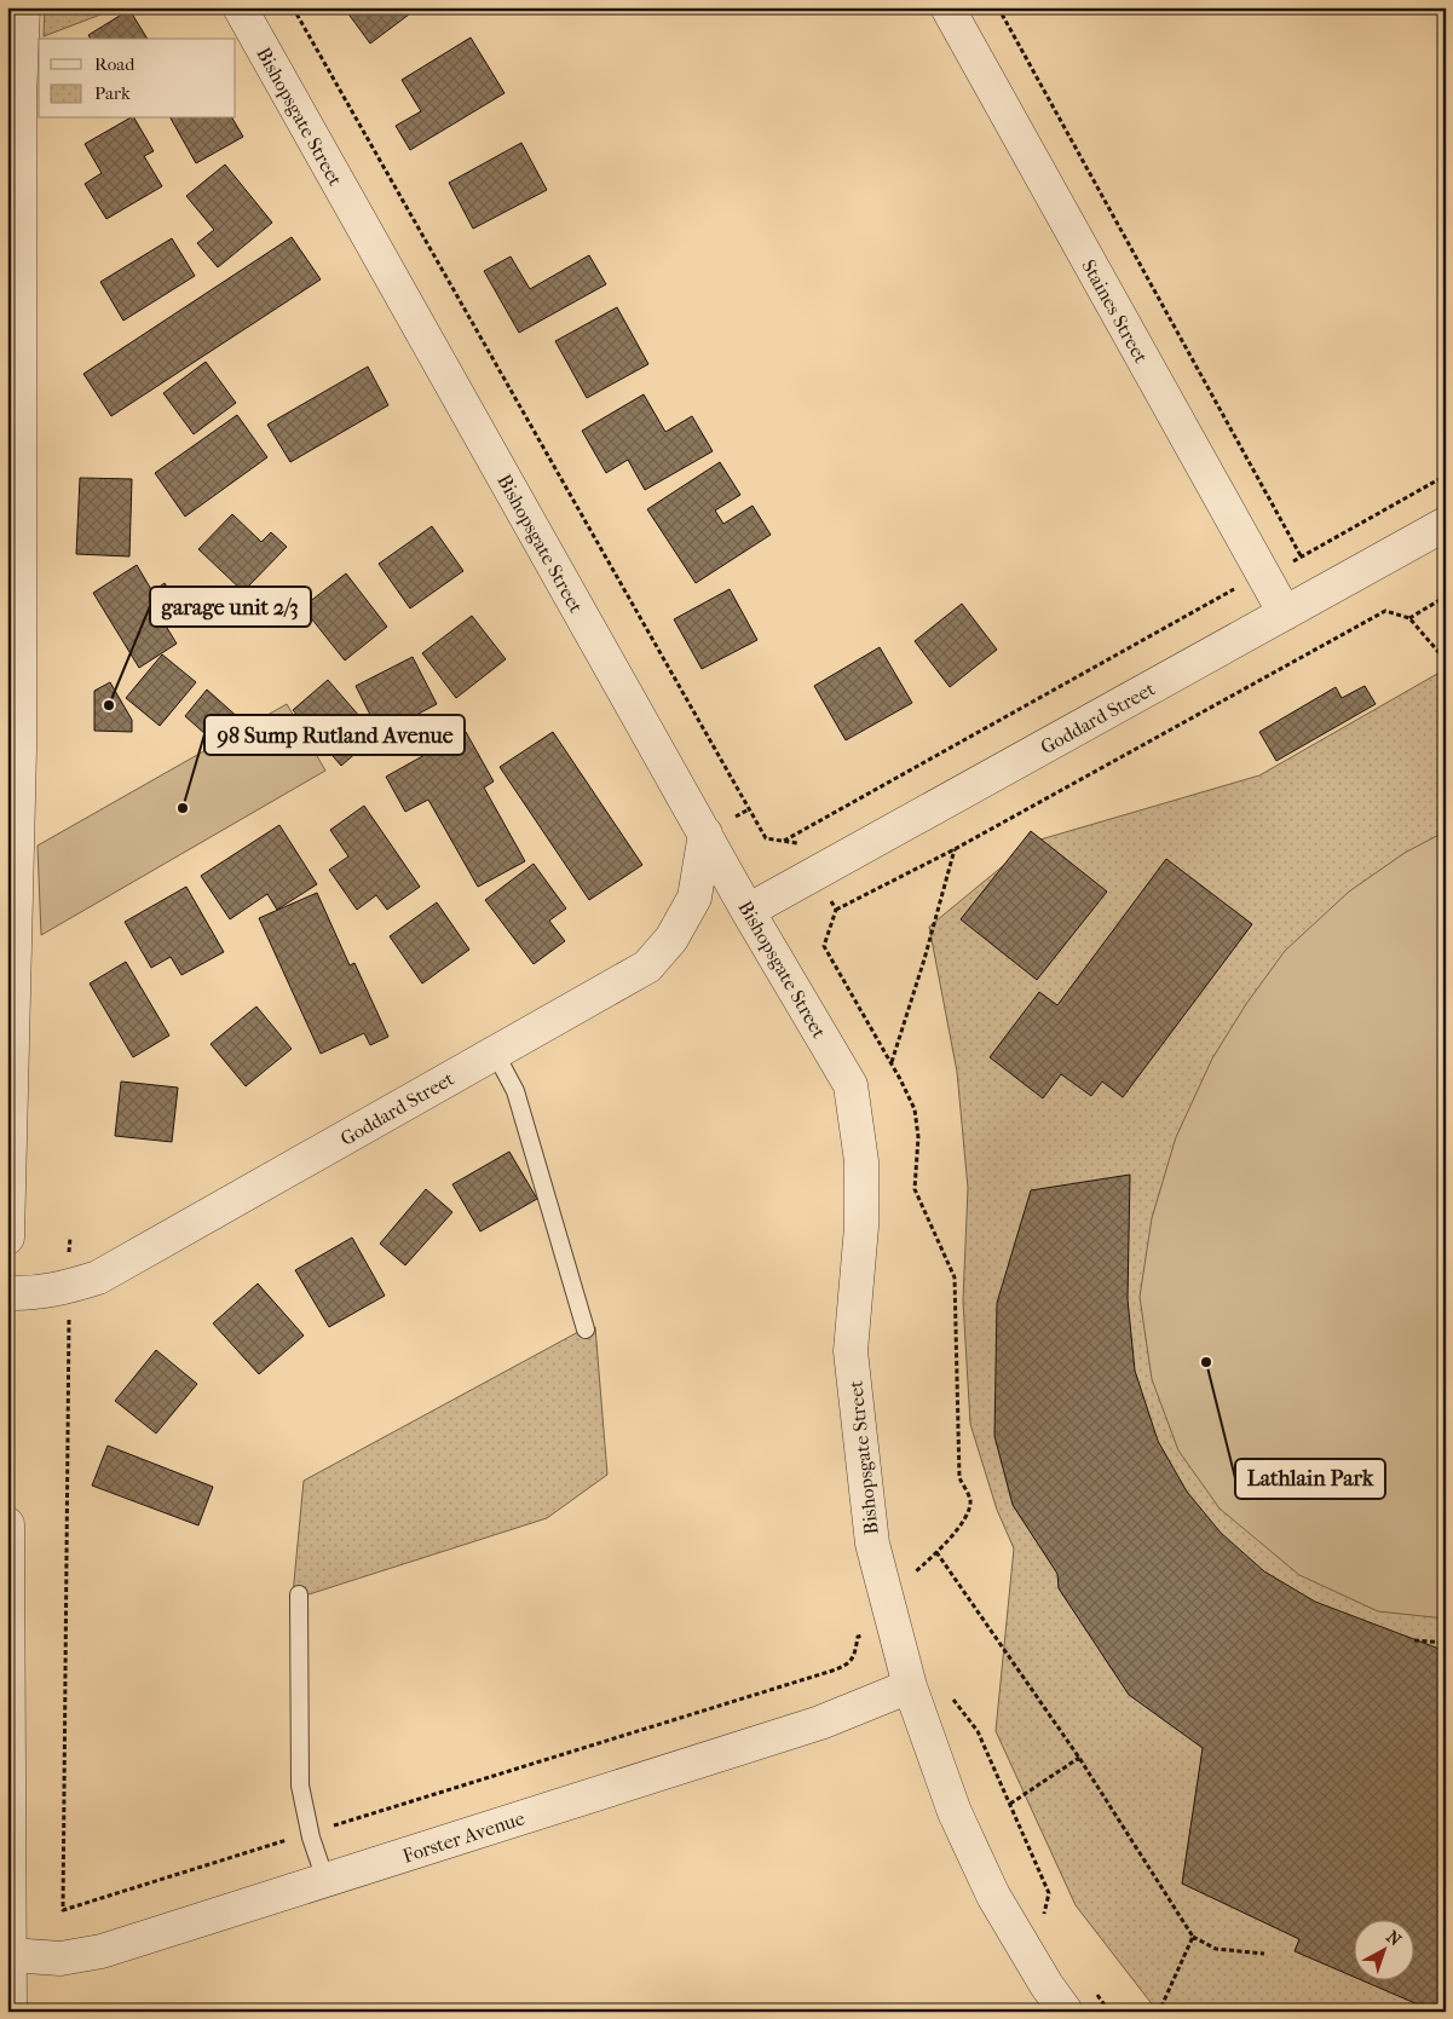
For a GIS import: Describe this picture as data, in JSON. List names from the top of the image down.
{
  "streets": {
    "street": [
      "Bishopsgate Street",
      "Staines Street",
      "Goddard Street",
      "Forster Avenue"
    ]
  },
  "crossings": [
    ["Bishopsgate Street", "Goddard Street"],
    ["Bishopsgate Street", "Forster Avenue"],
    ["Staines Street", "Goddard Street"]
  ],
  "places": ["garage unit 2/3", "98 Sump Rutland Avenue", "Lathlain Park"],
  "legend": ["Road", "Park"],
  "north": "top right"
}
